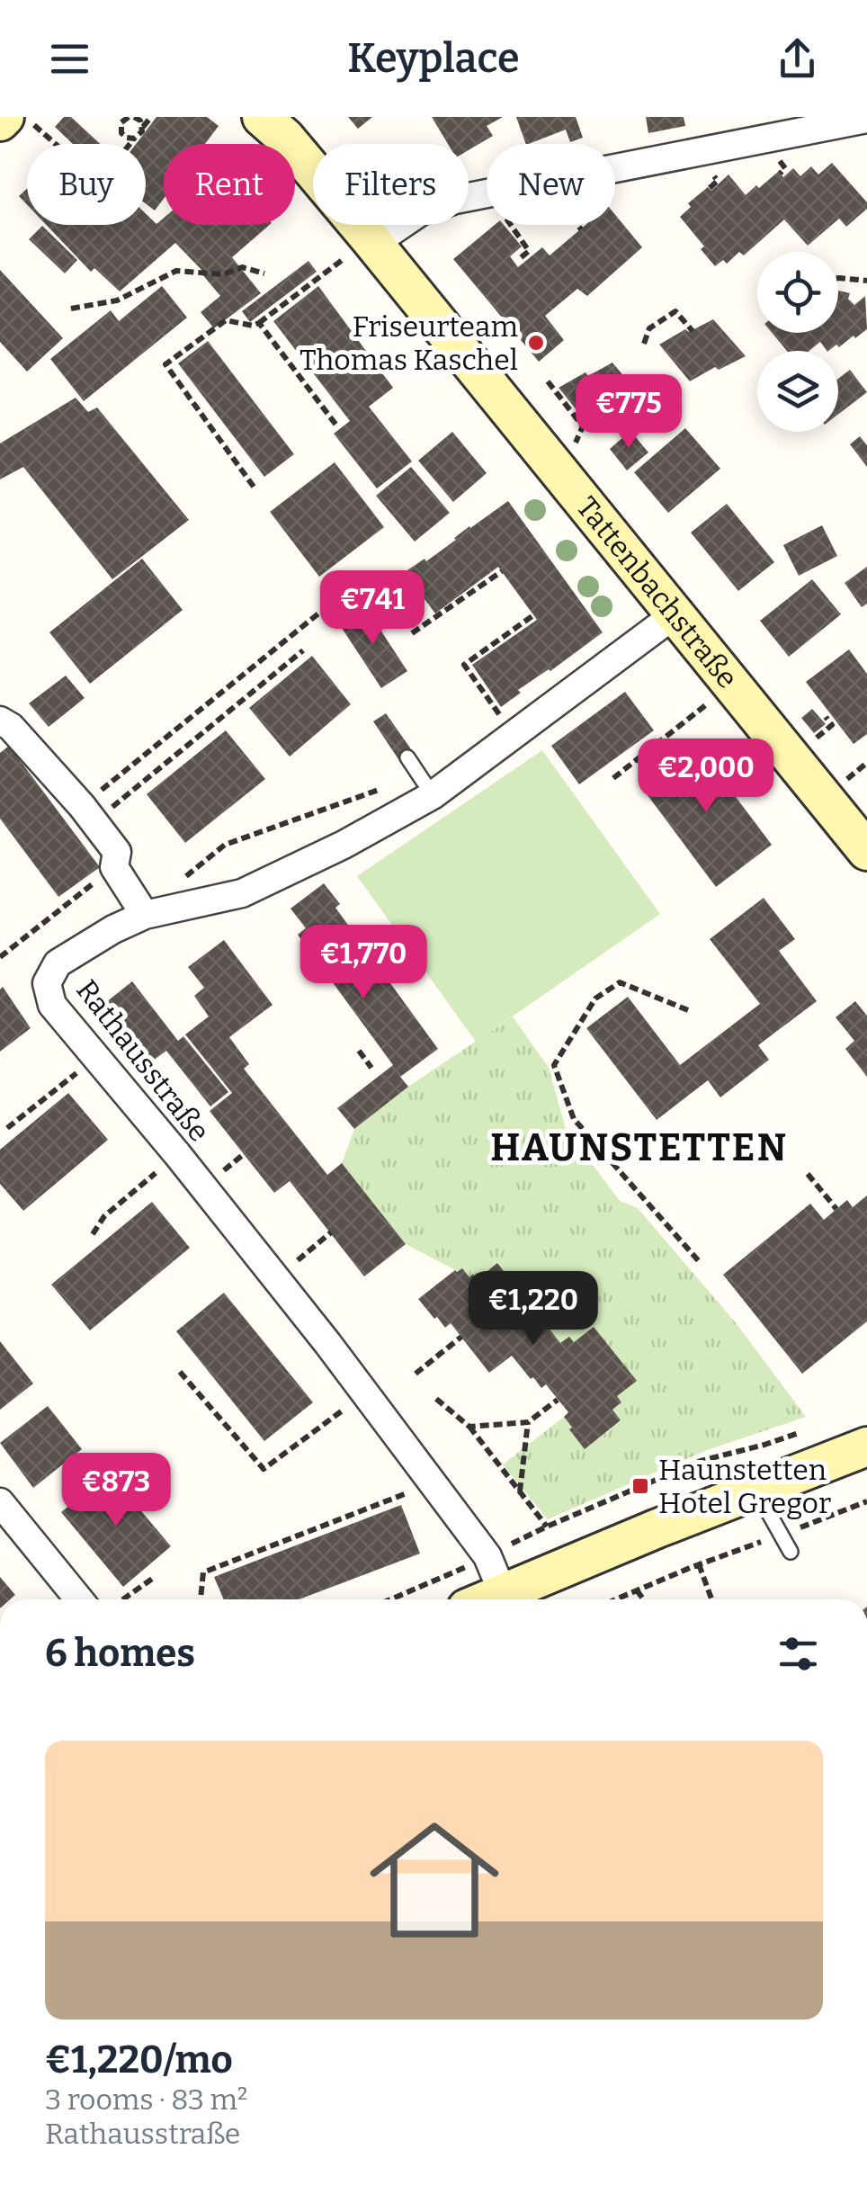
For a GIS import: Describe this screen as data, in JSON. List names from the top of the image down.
{
  "streets": {
    "street": ["Tattenbachstraße", "Rathausstraße"]
  },
  "crossings": [
    ["Tattenbachstraße", "Rathausstraße"]
  ],
  "districts": ["HAUNSTETTEN"],
  "places": {
    "other": ["Friseurteam Thomas Kaschel"],
    "transit": ["Haunstetten Hotel Gregor"]
  },
  "page": {
    "header": "Keyplace",
    "chip": [
      "Buy",
      "Rent",
      "Filters",
      "New"
    ],
    "price": [
      "€775",
      "€741",
      "€2,000",
      "€1,770",
      "€1,220",
      "€873"
    ],
    "heading": "6 homes",
    "list": [
      {
        "name": "€1,220/mo",
        "note": "3 rooms · 83 m² · Rathausstraße"
      }
    ]
  }
}
